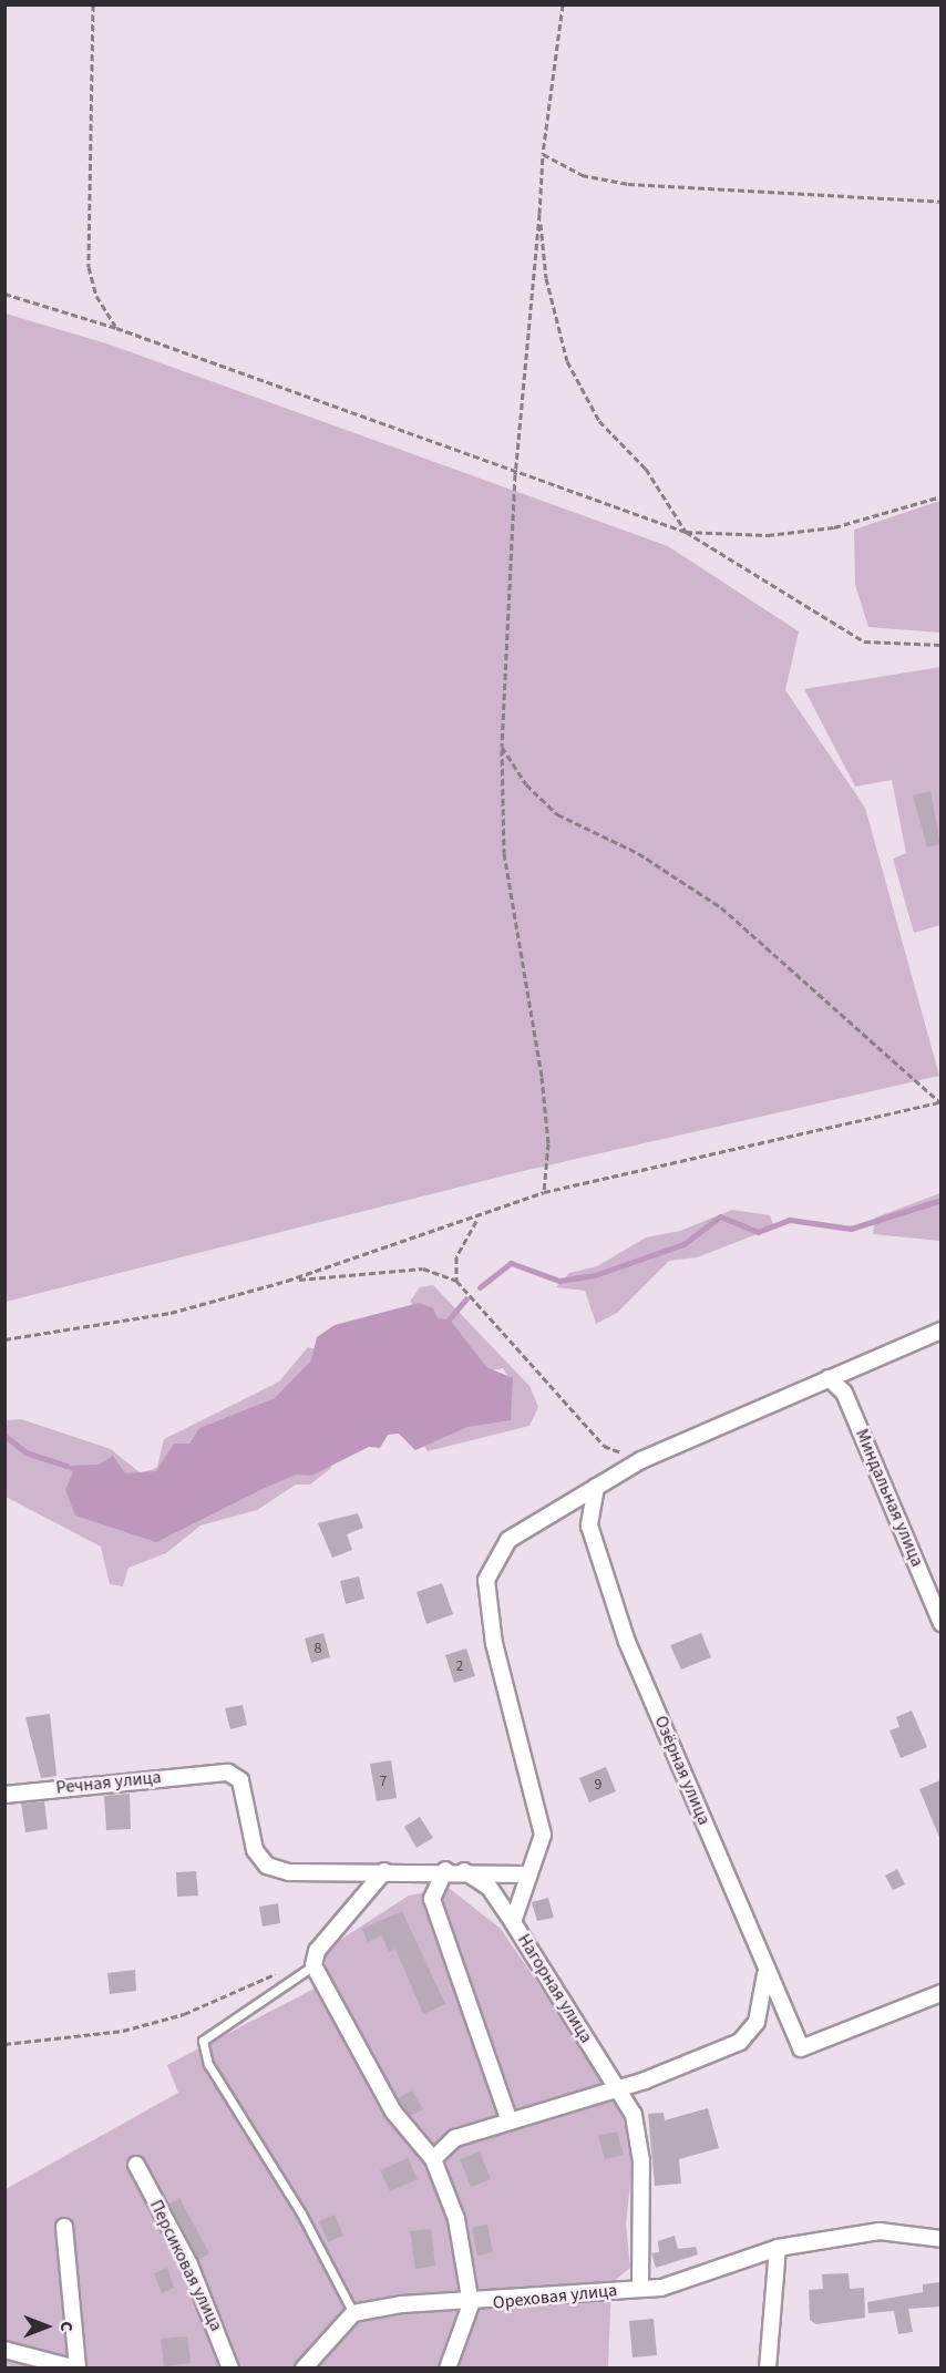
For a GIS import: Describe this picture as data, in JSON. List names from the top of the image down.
{
  "streets": {
    "street": [
      "Миндальная улица",
      "Озёрная улица",
      "Речная улица",
      "Нагорная улица",
      "Персиковая улица",
      "Ореховая улица"
    ]
  },
  "crossings": [
    ["Озёрная улица", "Нагорная улица"],
    ["Нагорная улица", "Ореховая улица"]
  ],
  "house_numbers": [
    "8",
    "2",
    "7",
    "9"
  ],
  "north": "right"
}
